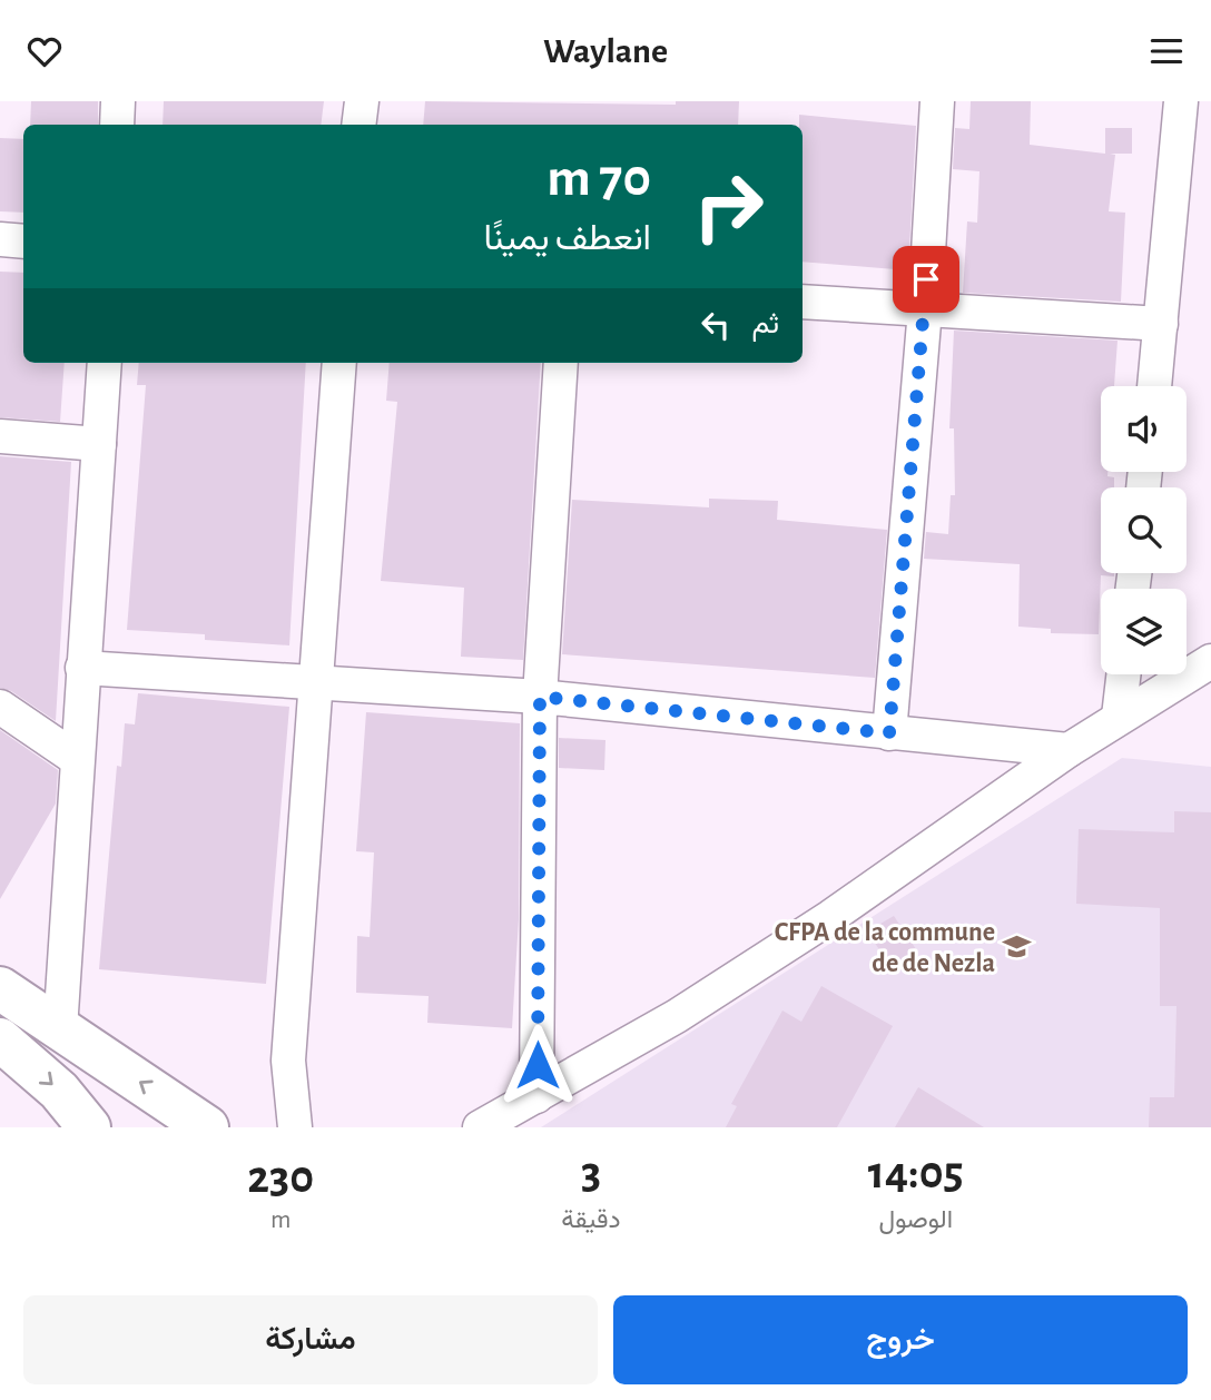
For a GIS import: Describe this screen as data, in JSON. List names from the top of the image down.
{
  "places": {
    "school or university": ["CFPA de la commune de de Nezla"]
  },
  "page": {
    "header": "Waylane",
    "turn": ["70 m", "انعطف يمينًا"],
    "then": "ثم",
    "eta": [
      "14:05",
      "الوصول",
      "3",
      "دقيقة",
      "230",
      "m"
    ],
    "buttons": ["خروج", "مشاركة"]
  }
}
